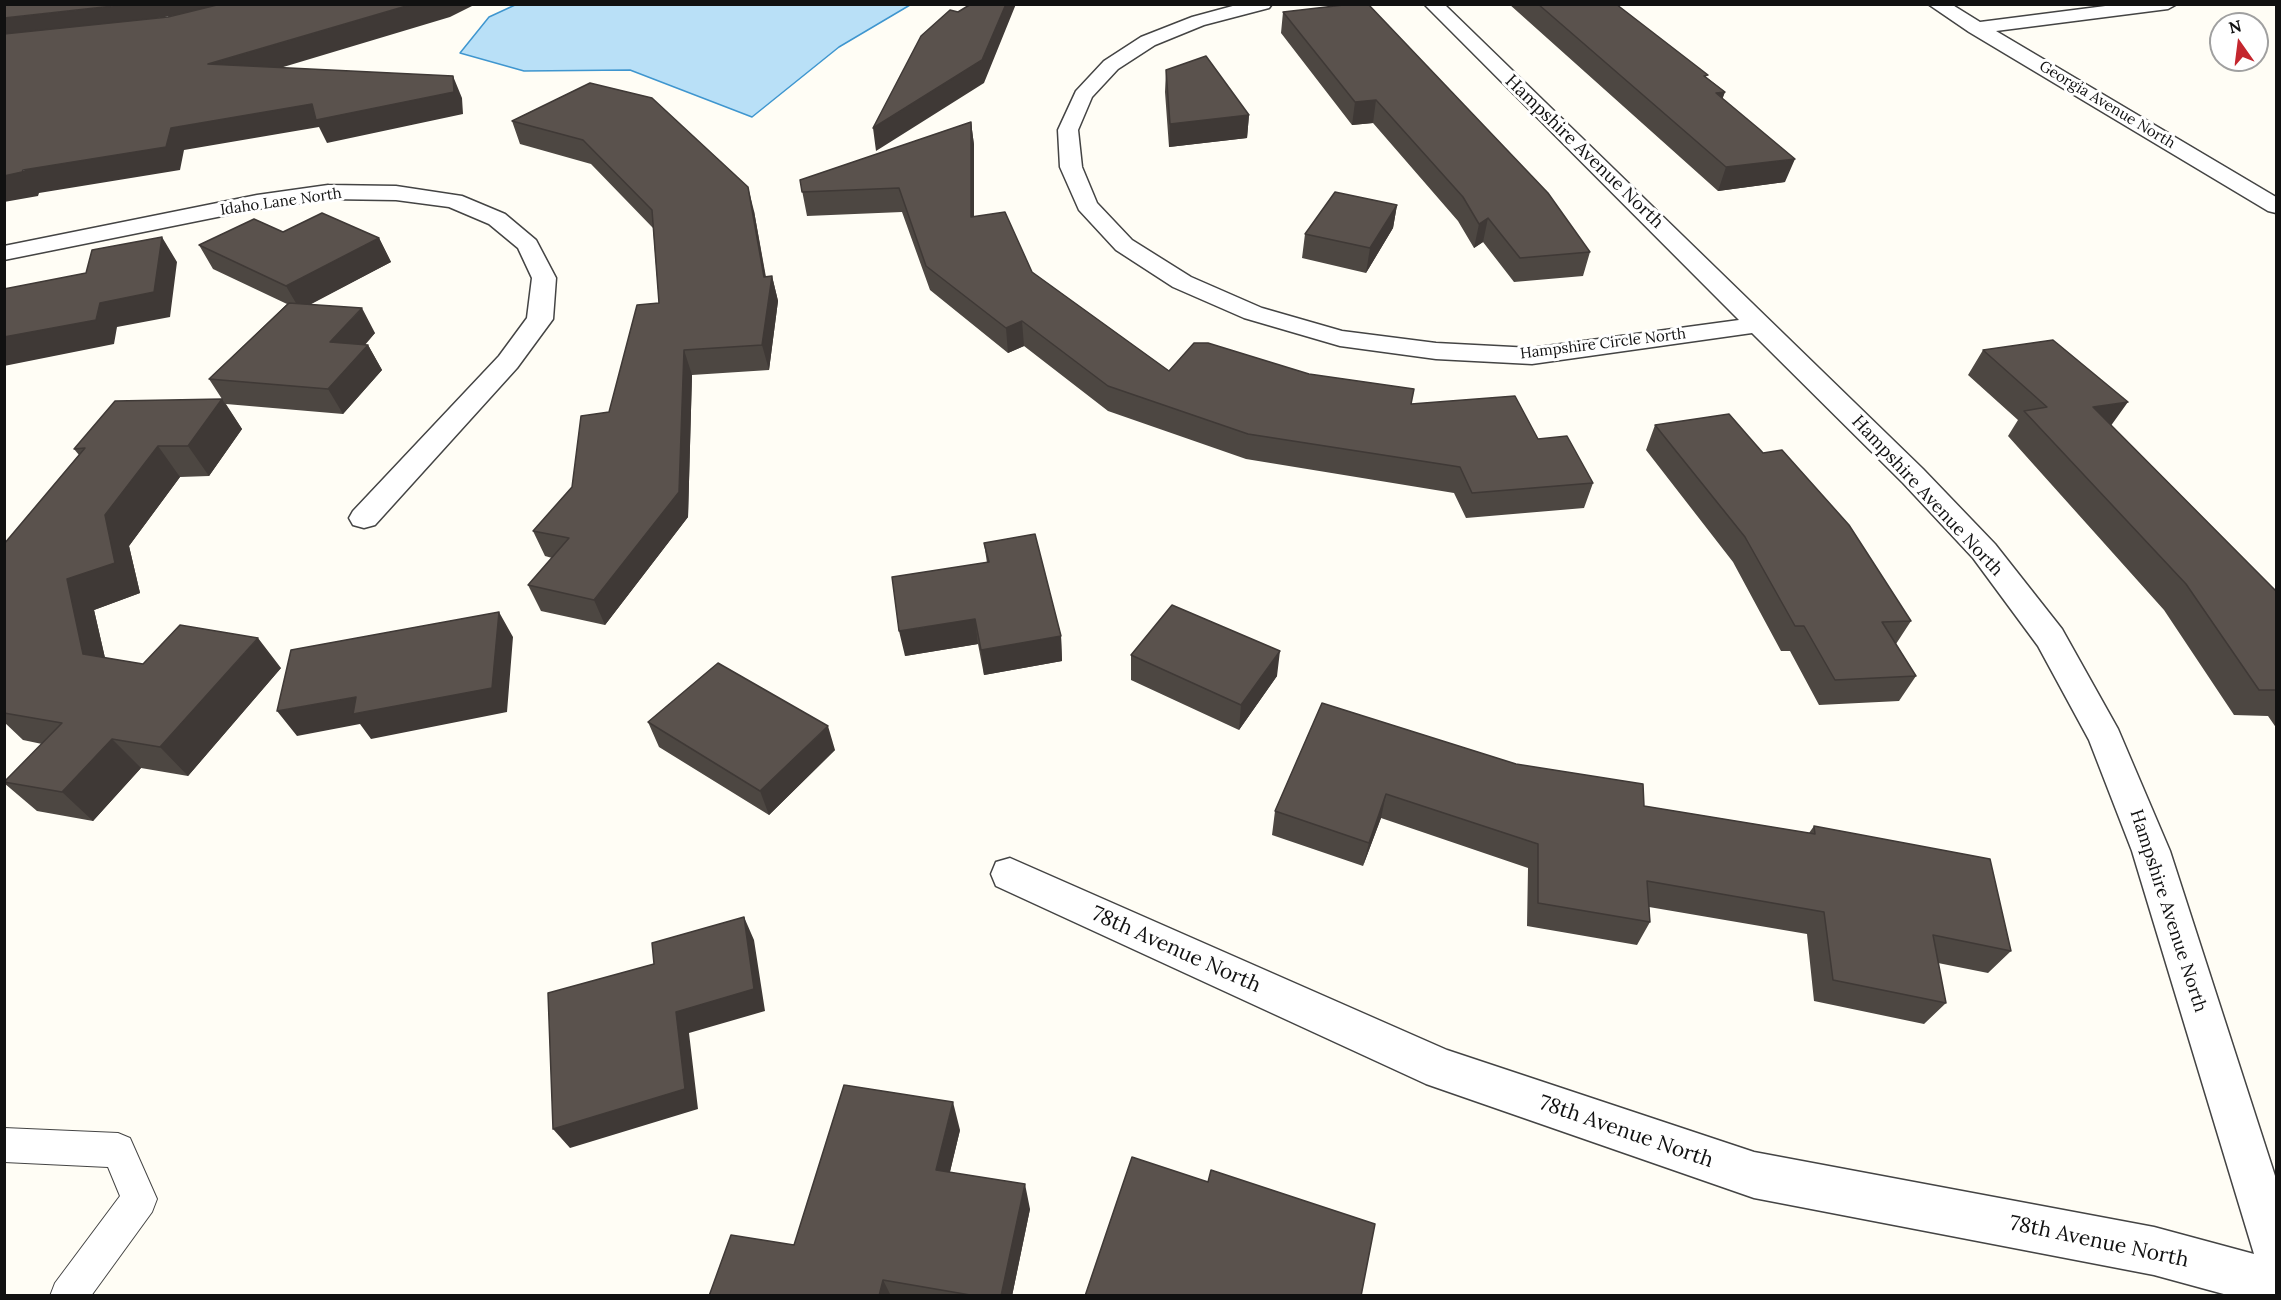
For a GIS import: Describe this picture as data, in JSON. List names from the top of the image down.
{
  "streets": {
    "street": [
      "Georgia Avenue North",
      "Hampshire Avenue North",
      "Idaho Lane North",
      "Hampshire Circle North",
      "78th Avenue North"
    ]
  },
  "crossings": [
    ["Hampshire Avenue North", "Hampshire Circle North"]
  ],
  "north": "top"
}
